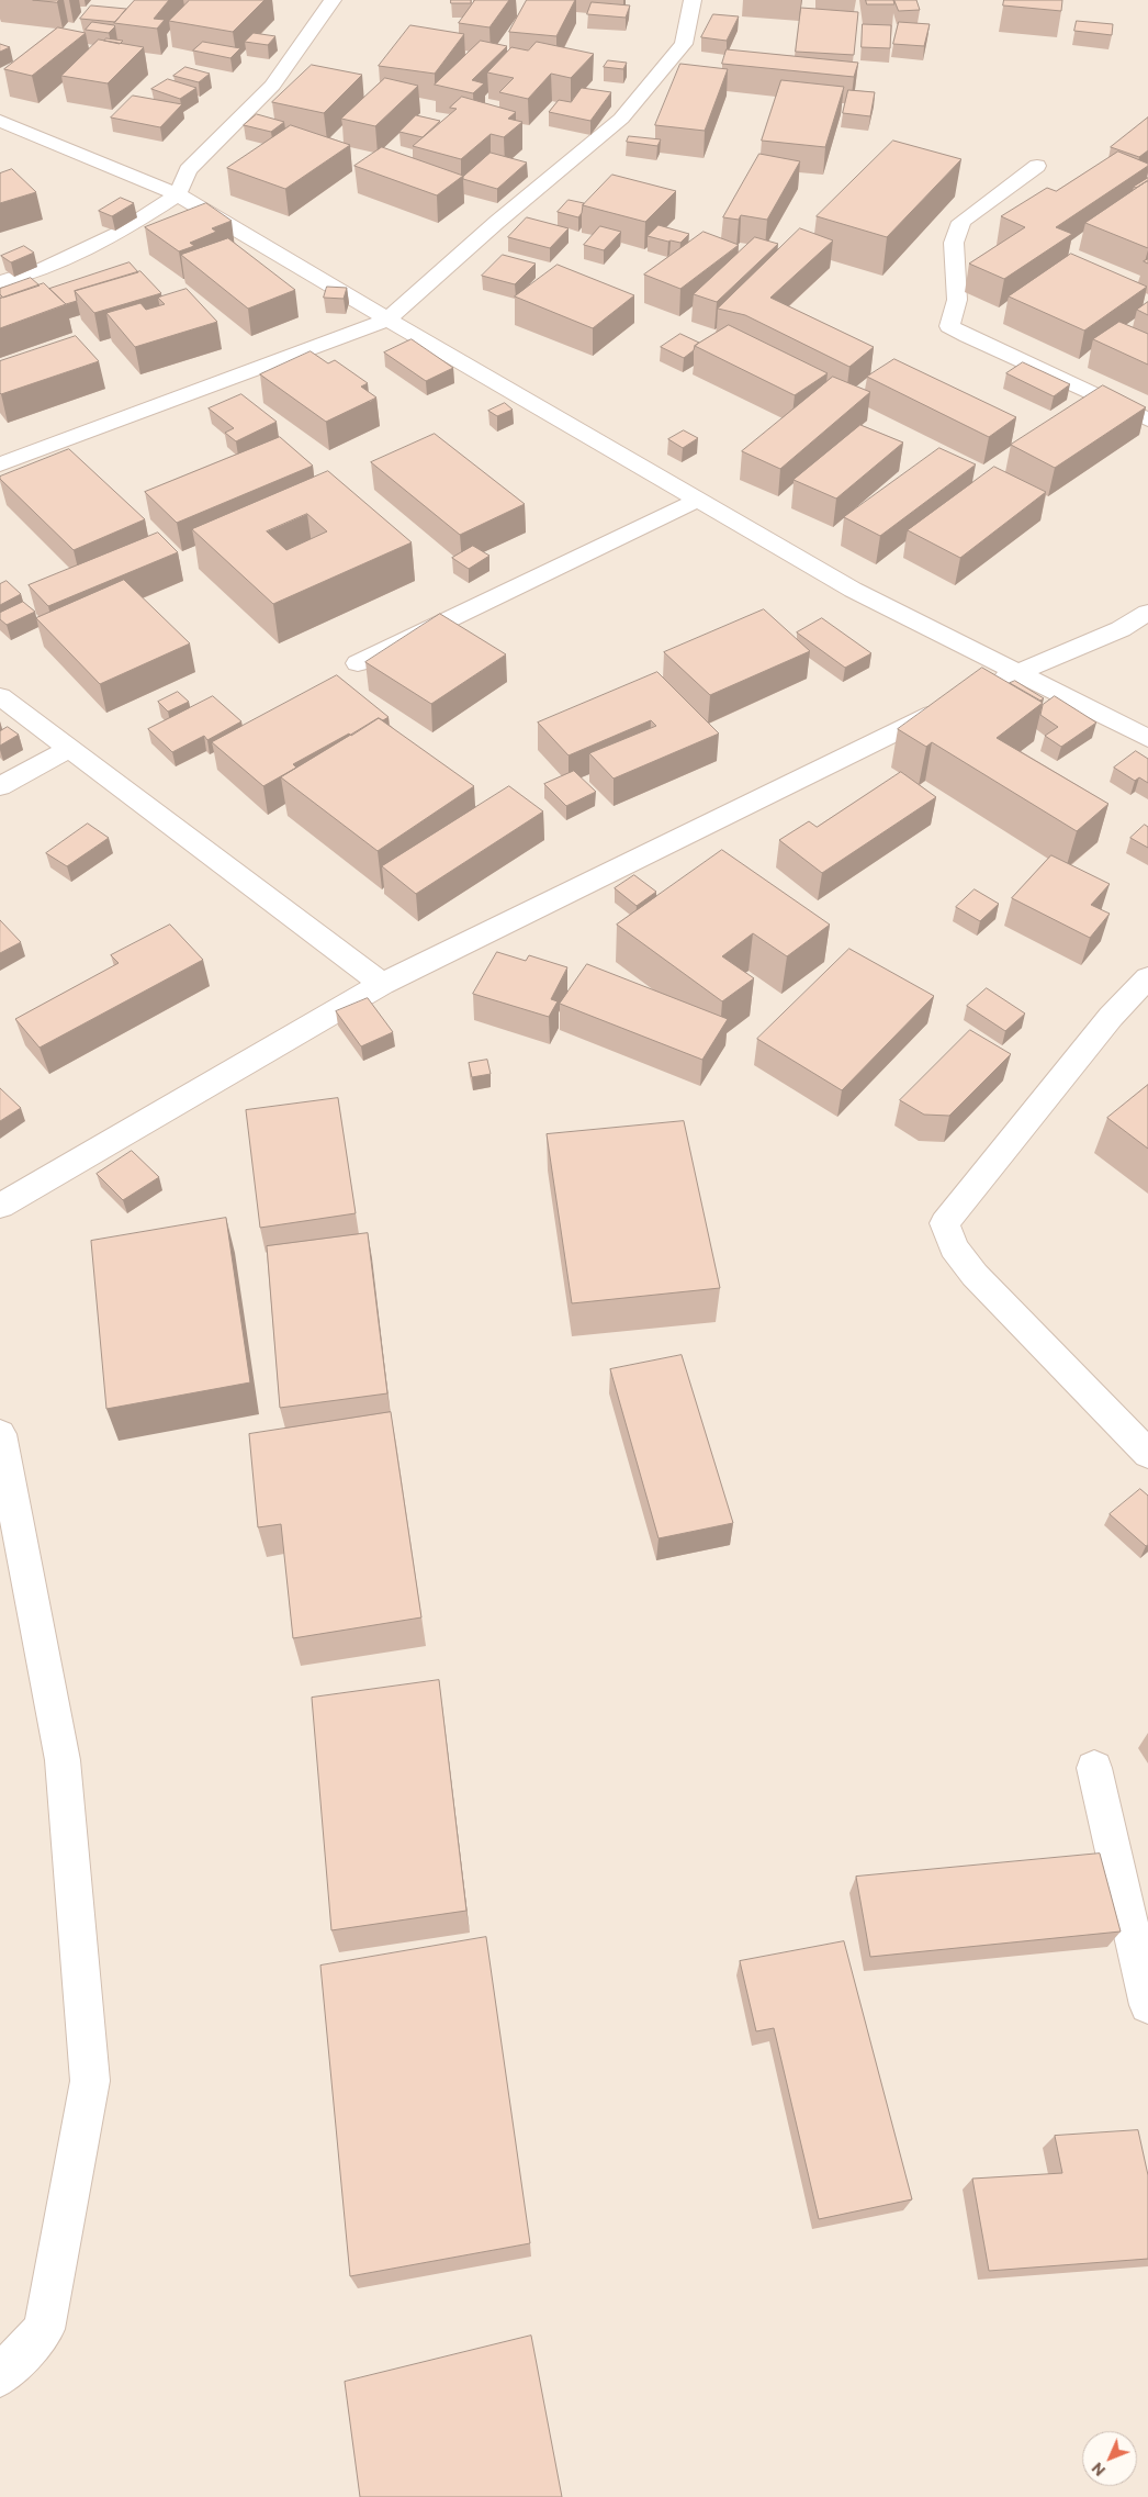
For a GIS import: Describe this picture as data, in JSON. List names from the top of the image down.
{
  "north": "bottom left"
}
